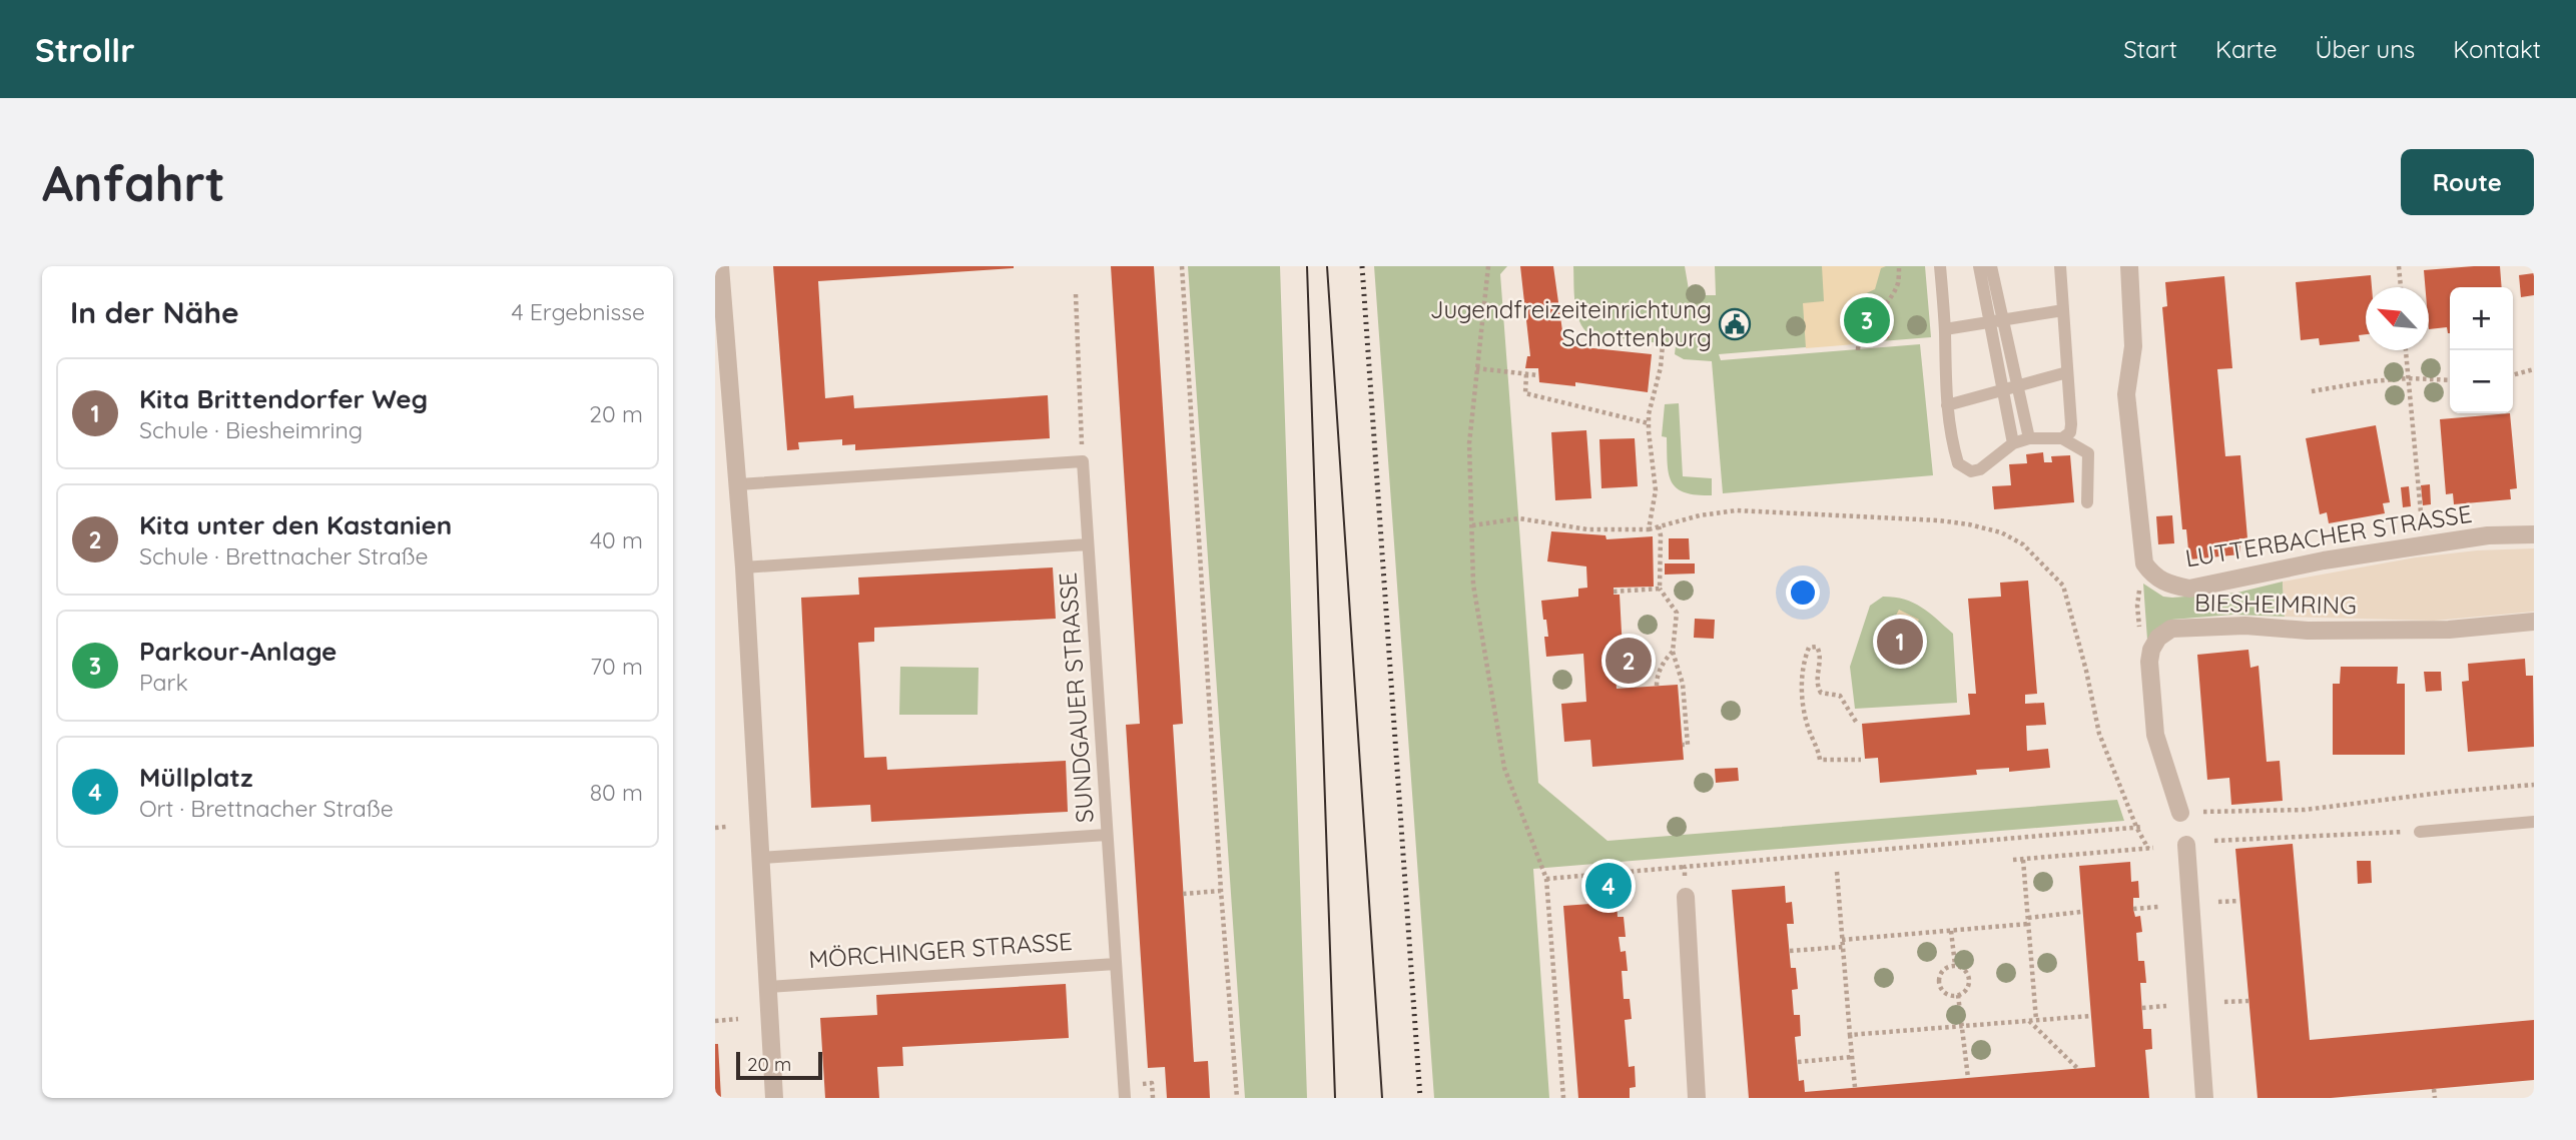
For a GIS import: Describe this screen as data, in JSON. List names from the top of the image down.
{
  "streets": {
    "street": ["LUTTERBACHER STRASSE", "BIESHEIMRING"],
    "lane": ["SUNDGAUER STRASSE", "MÖRCHINGER STRASSE"]
  },
  "crossings": [
    ["SUNDGAUER STRASSE", "MÖRCHINGER STRASSE"]
  ],
  "places": {
    "public building": ["Jugendfreizeiteinrichtung Schottenburg"]
  },
  "scale_bar": "20 m",
  "north": "top left",
  "page": {
    "header": "Strollr",
    "nav": [
      "Start",
      "Karte",
      "Über uns",
      "Kontakt"
    ],
    "buttons": "Route",
    "title": "Anfahrt",
    "heading": ["In der Nähe", "4 Ergebnisse"],
    "map_buttons": ["+", "−"],
    "pins": [
      "3",
      "1",
      "2",
      "4"
    ],
    "list": [
      {
        "mark": "1",
        "name": "Kita Brittendorfer Weg",
        "note": "Schule · Biesheimring",
        "value": "20 m"
      },
      {
        "mark": "2",
        "name": "Kita unter den Kastanien",
        "note": "Schule · Brettnacher Straße",
        "value": "40 m"
      },
      {
        "mark": "3",
        "name": "Parkour-Anlage",
        "note": "Park",
        "value": "70 m"
      },
      {
        "mark": "4",
        "name": "Müllplatz",
        "note": "Ort · Brettnacher Straße",
        "value": "80 m"
      }
    ],
    "scale": "20 m"
  }
}
